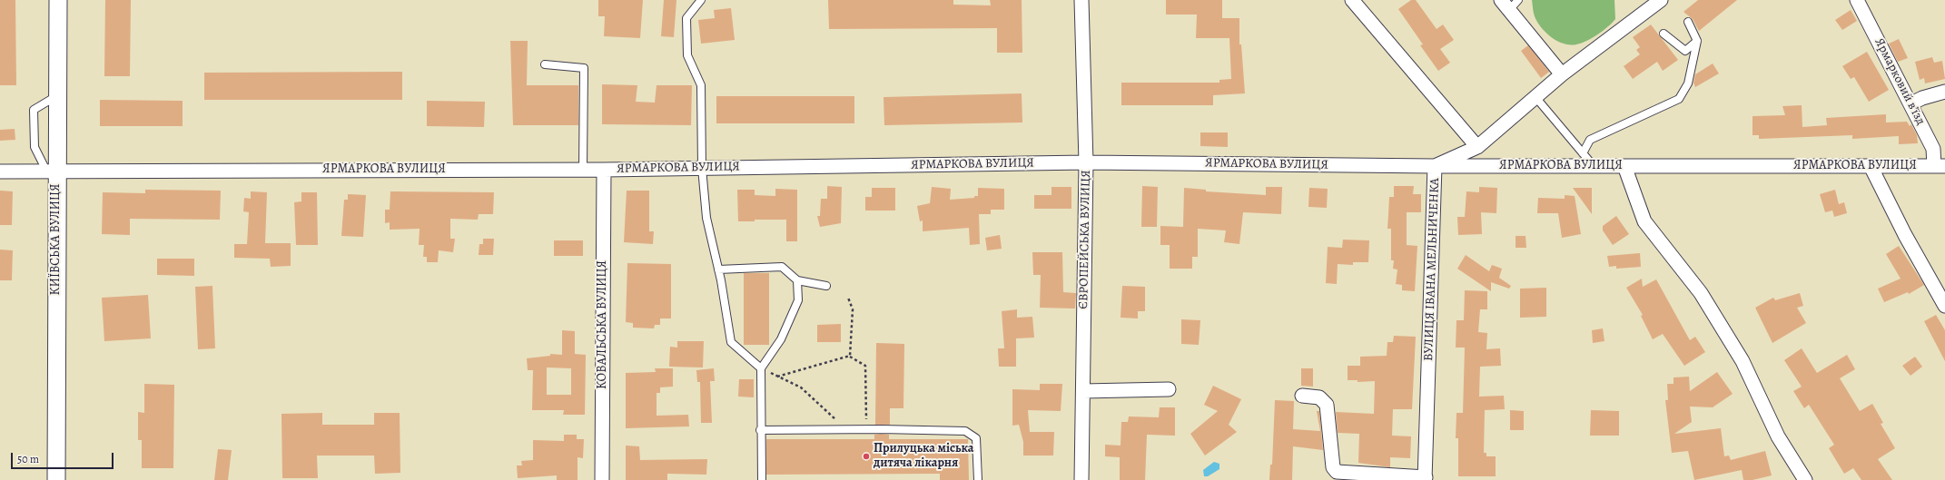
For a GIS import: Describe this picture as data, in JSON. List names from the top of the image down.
{
  "streets": {
    "street": [
      "Ярмарковий вʼїзд",
      "ЯРМАРКОВА ВУЛИЦЯ",
      "КИЇВСЬКА ВУЛИЦЯ",
      "ЄВРОПЕЙСЬКА ВУЛИЦЯ",
      "ВУЛИЦЯ ІВАНА МЕЛЬНИЧЕНКА",
      "КОВАЛЬСЬКА ВУЛИЦЯ"
    ]
  },
  "crossings": [
    ["Ярмарковий вʼїзд", "ЯРМАРКОВА ВУЛИЦЯ"],
    ["ЯРМАРКОВА ВУЛИЦЯ", "КИЇВСЬКА ВУЛИЦЯ"],
    ["ЯРМАРКОВА ВУЛИЦЯ", "ЄВРОПЕЙСЬКА ВУЛИЦЯ"],
    ["ЯРМАРКОВА ВУЛИЦЯ", "ВУЛИЦЯ ІВАНА МЕЛЬНИЧЕНКА"],
    ["ЯРМАРКОВА ВУЛИЦЯ", "КОВАЛЬСЬКА ВУЛИЦЯ"]
  ],
  "places": ["Прилуцька міська дитяча лікарня"],
  "scale_bar": "50 m"
}
